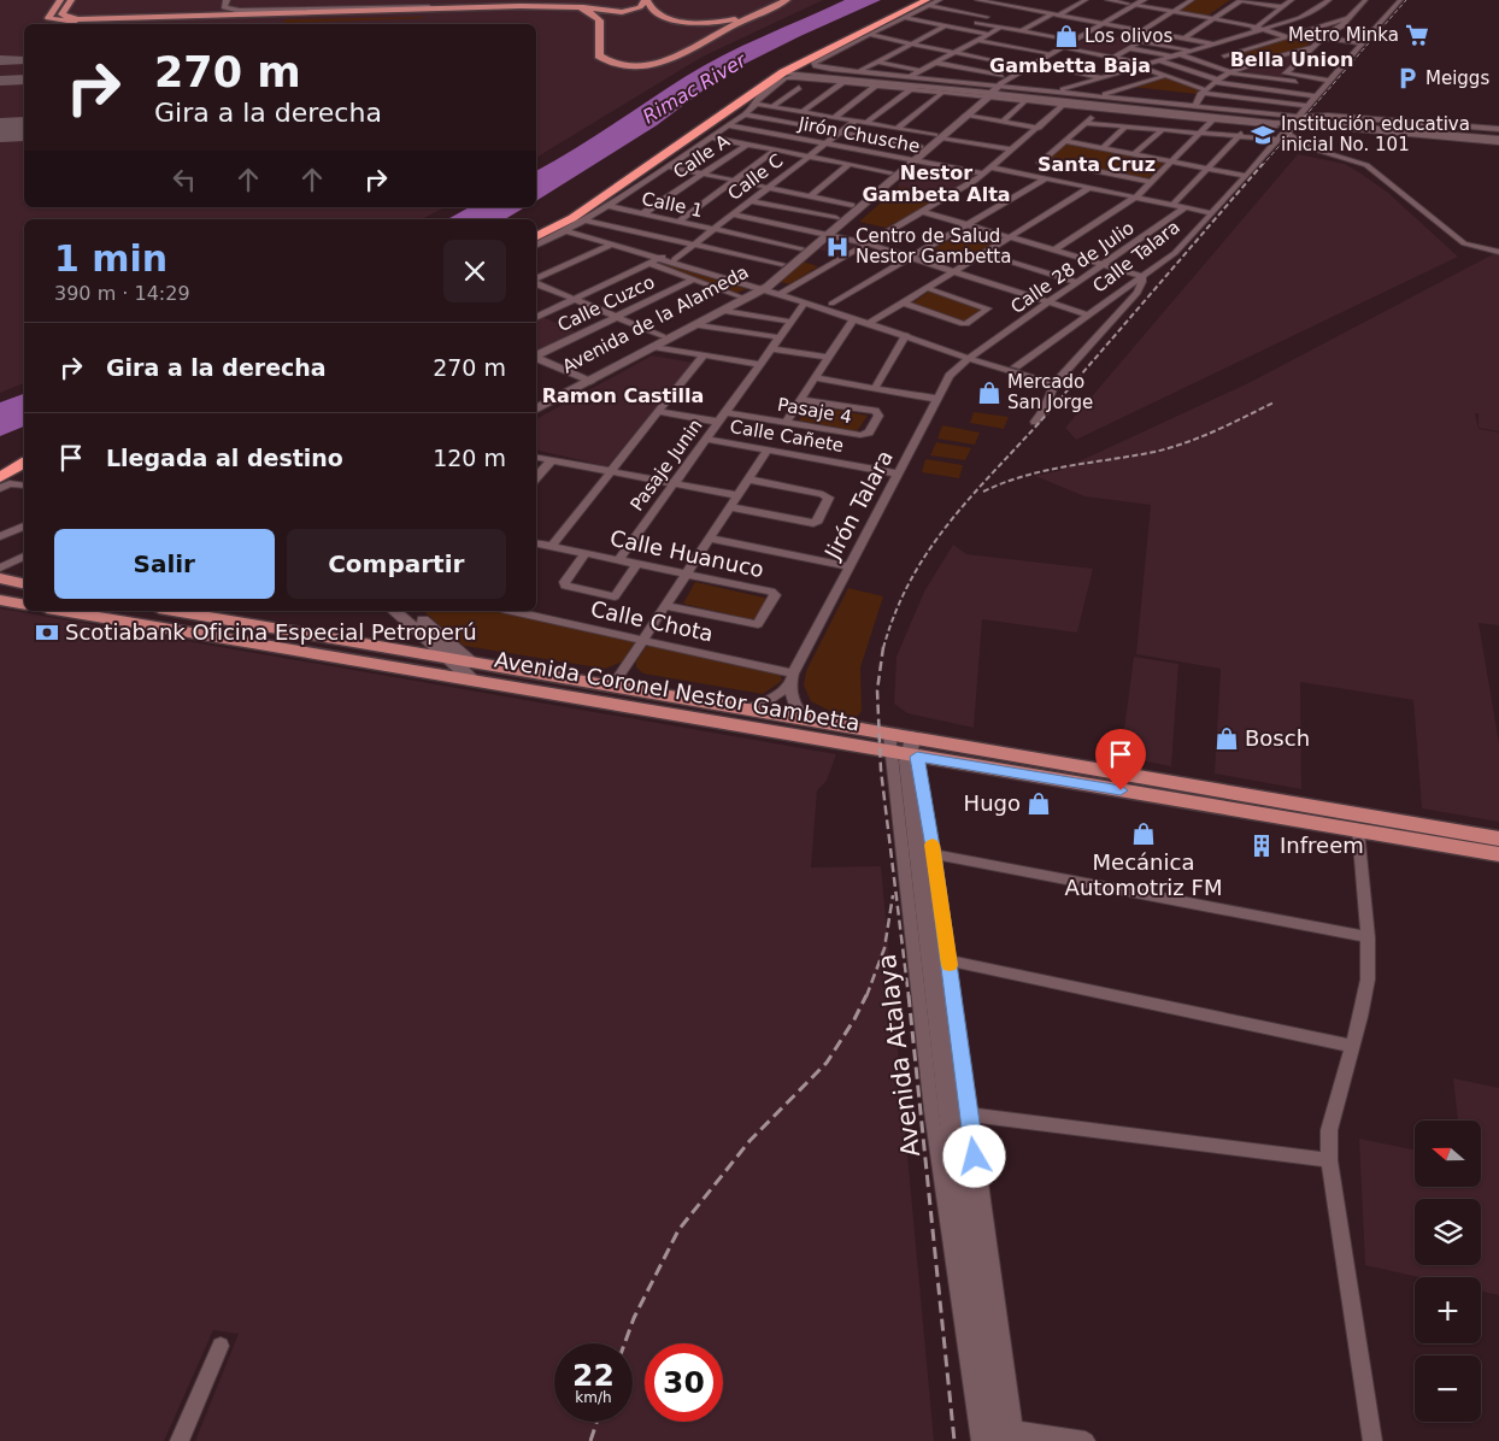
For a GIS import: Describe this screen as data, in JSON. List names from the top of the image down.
{
  "streets": {
    "main road": ["Avenida de la Alameda", "Avenida Coronel Nestor Gambetta", "Avenida Atalaya"],
    "street": [
      "Jirón Chusche",
      "Calle A",
      "Calle C",
      "Calle 1",
      "Calle Talara",
      "Calle 28 de Julio",
      "Calle Cuzco",
      "Pasaje 4",
      "Calle Cañete",
      "Pasaje Junin",
      "Jirón Talara",
      "Calle Huanuco",
      "Calle Chota"
    ]
  },
  "crossings": [
    ["Jirón Chusche", "Calle C"],
    ["Jirón Chusche", "Avenida de la Alameda"],
    ["Calle A", "Calle 1"],
    ["Calle C", "Calle 1"],
    ["Calle 1", "Avenida de la Alameda"],
    ["Calle 28 de Julio", "Jirón Talara"],
    ["Pasaje 4", "Pasaje Junin"],
    ["Calle Cañete", "Pasaje Junin"],
    ["Calle Cañete", "Jirón Talara"],
    ["Pasaje Junin", "Calle Huanuco"],
    ["Jirón Talara", "Calle Chota"],
    ["Jirón Talara", "Avenida Coronel Nestor Gambetta"],
    ["Avenida Coronel Nestor Gambetta", "Avenida Atalaya"]
  ],
  "districts": [
    "Bella Union",
    "Gambetta Baja",
    "Santa Cruz",
    "Nestor Gambeta Alta",
    "Ramon Castilla"
  ],
  "water": ["Rimac River"],
  "places": {
    "supermarket": ["Metro Minka"],
    "shop": [
      "Los olivos",
      "Mercado San Jorge",
      "Bosch",
      "Hugo",
      "Mecánica Automotriz FM"
    ],
    "parking": ["Meiggs"],
    "school or university": ["Institución educativa inicial No. 101"],
    "hospital": ["Centro de Salud Nestor Gambetta"],
    "bank": ["Scotiabank Oficina Especial Petroperú"],
    "building": ["Infreem"]
  },
  "north": "left",
  "page": {
    "turn": ["270 m", "Gira a la derecha"],
    "heading": ["1 min", "390 m · 14:29"],
    "list": [
      {
        "name": "Gira a la derecha",
        "value": "270 m"
      },
      {
        "name": "Llegada al destino",
        "value": "120 m"
      }
    ],
    "buttons": ["Salir", "Compartir"],
    "map_buttons": ["+", "−"],
    "speed": "22 km/h",
    "limit": "30"
  }
}
